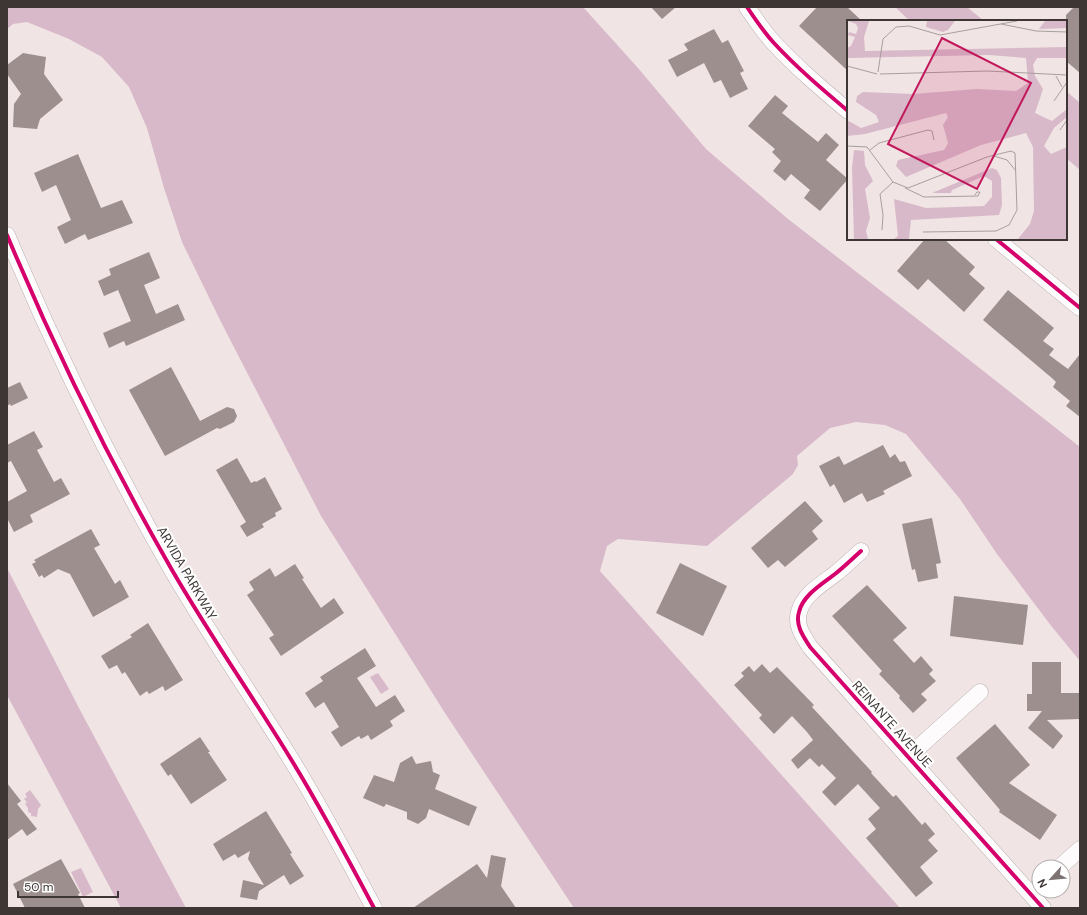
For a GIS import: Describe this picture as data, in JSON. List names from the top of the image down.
{
  "streets": {
    "street": ["ARVIDA PARKWAY", "REINANTE AVENUE"]
  },
  "scale_bar": "50 m",
  "north": "bottom left"
}
